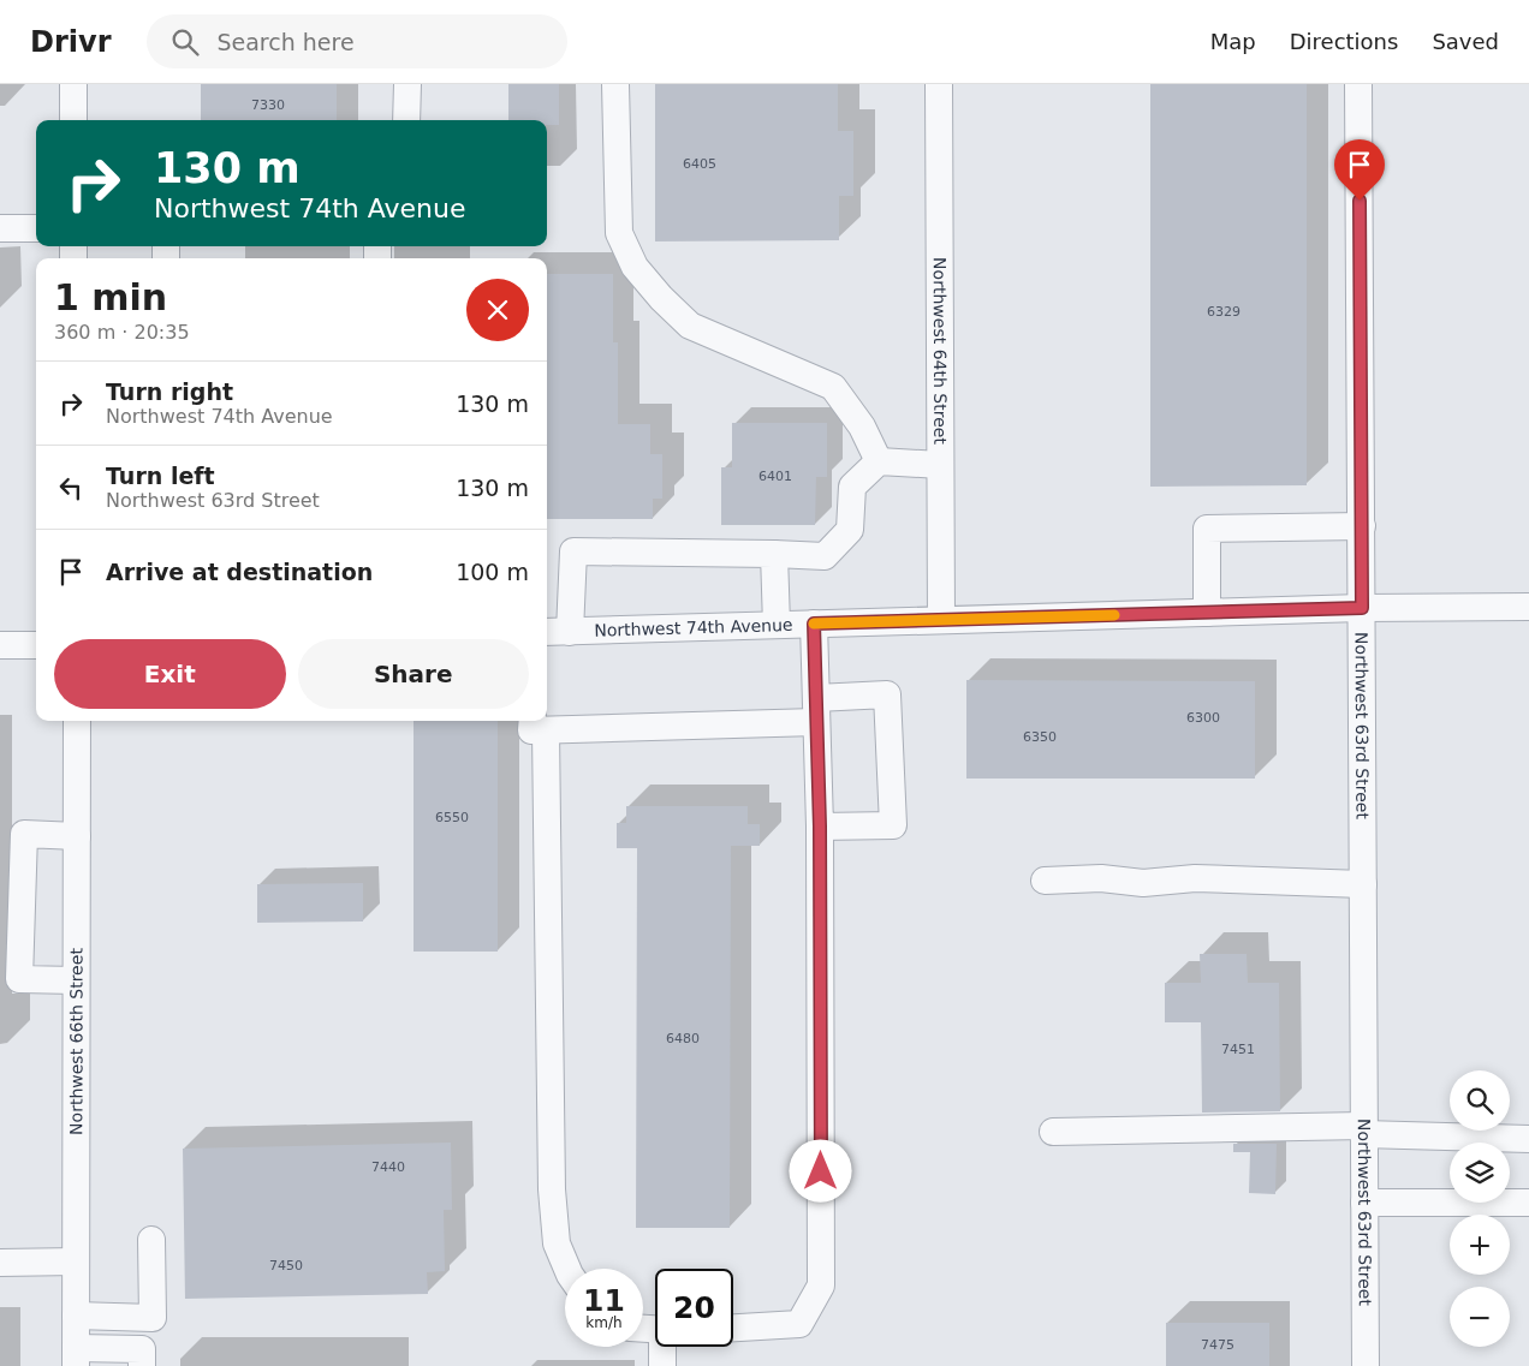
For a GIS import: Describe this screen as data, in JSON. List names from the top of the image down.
{
  "streets": {
    "street": [
      "Northwest 64th Street",
      "Northwest 74th Avenue",
      "Northwest 63rd Street",
      "Northwest 66th Street"
    ]
  },
  "crossings": [
    ["Northwest 64th Street", "Northwest 74th Avenue"],
    ["Northwest 74th Avenue", "Northwest 63rd Street"]
  ],
  "house_numbers": [
    "7330",
    "6405",
    "6329",
    "6401",
    "6300",
    "6350",
    "6550",
    "6480",
    "7451",
    "7440",
    "7450",
    "7475"
  ],
  "page": {
    "header": "Drivr",
    "search": "Search here",
    "nav": ["Map", "Directions", "Saved"],
    "turn": ["130 m", "Northwest 74th Avenue"],
    "heading": ["1 min", "360 m · 20:35"],
    "list": [
      {
        "name": "Turn right",
        "note": "Northwest 74th Avenue",
        "value": "130 m"
      },
      {
        "name": "Turn left",
        "note": "Northwest 63rd Street",
        "value": "130 m"
      },
      {
        "name": "Arrive at destination",
        "value": "100 m"
      }
    ],
    "buttons": ["Exit", "Share"],
    "map_buttons": ["+", "−"],
    "speed": "11 km/h",
    "limit": "20"
  }
}
